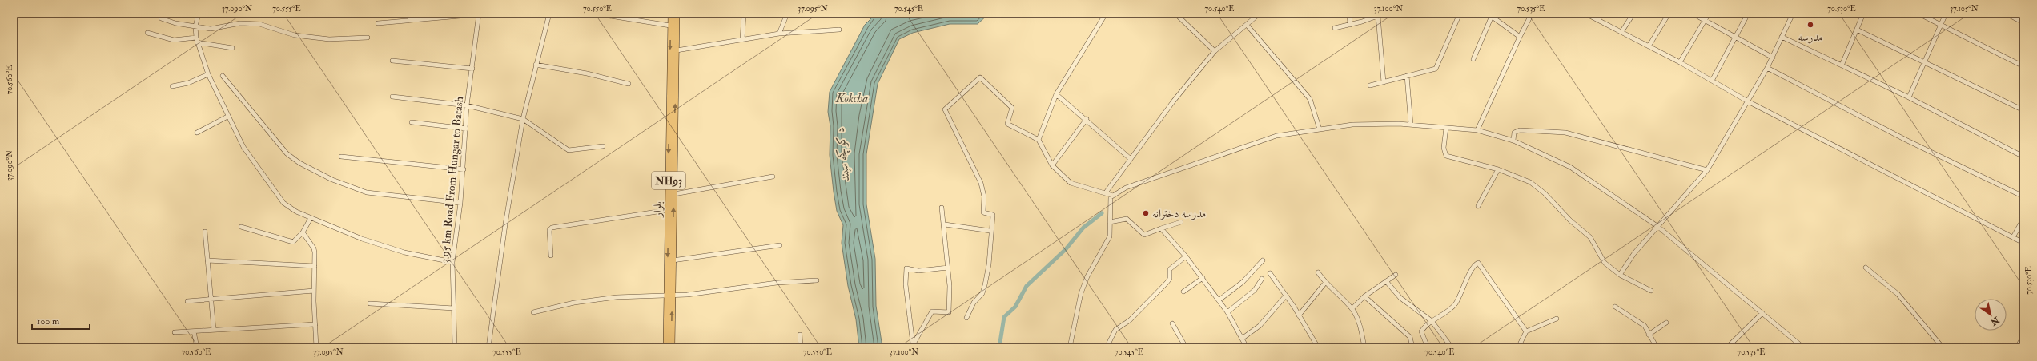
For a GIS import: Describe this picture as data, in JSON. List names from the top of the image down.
{
  "streets": {
    "main road": ["NH93", "بلوار"],
    "street": ["3.95 km Road From Hungar to Batash"]
  },
  "water": ["Kokcha", "د کوکچه سیند"],
  "places": ["مدرسه", "مدرسه دخترانه"],
  "scale_bar": "100 m",
  "north": "bottom right",
  "coordinates": [
    "37.090°N",
    "70.555°E",
    "70.550°E",
    "37.095°N",
    "70.545°E",
    "70.540°E",
    "37.100°N",
    "70.535°E",
    "70.530°E",
    "37.105°N",
    "70.560°E"
  ]
}
